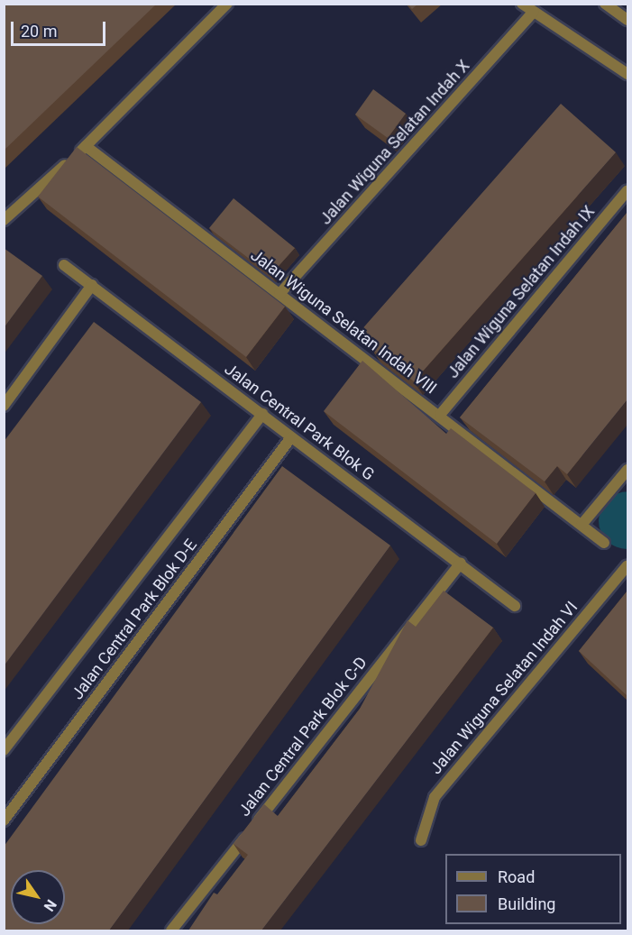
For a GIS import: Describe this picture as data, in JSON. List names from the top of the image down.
{
  "streets": {
    "street": [
      "Jalan Wiguna Selatan Indah X",
      "Jalan Wiguna Selatan Indah IX",
      "Jalan Wiguna Selatan Indah VIII",
      "Jalan Central Park Blok G",
      "Jalan Central Park Blok D-E",
      "Jalan Wiguna Selatan Indah VI",
      "Jalan Central Park Blok C-D"
    ]
  },
  "crossings": [
    ["Jalan Wiguna Selatan Indah X", "Jalan Wiguna Selatan Indah VIII"],
    ["Jalan Wiguna Selatan Indah IX", "Jalan Wiguna Selatan Indah VIII"],
    ["Jalan Central Park Blok G", "Jalan Central Park Blok D-E"],
    ["Jalan Central Park Blok G", "Jalan Central Park Blok C-D"]
  ],
  "legend": ["Road", "Building"],
  "scale_bar": "20 m",
  "north": "bottom right"
}
